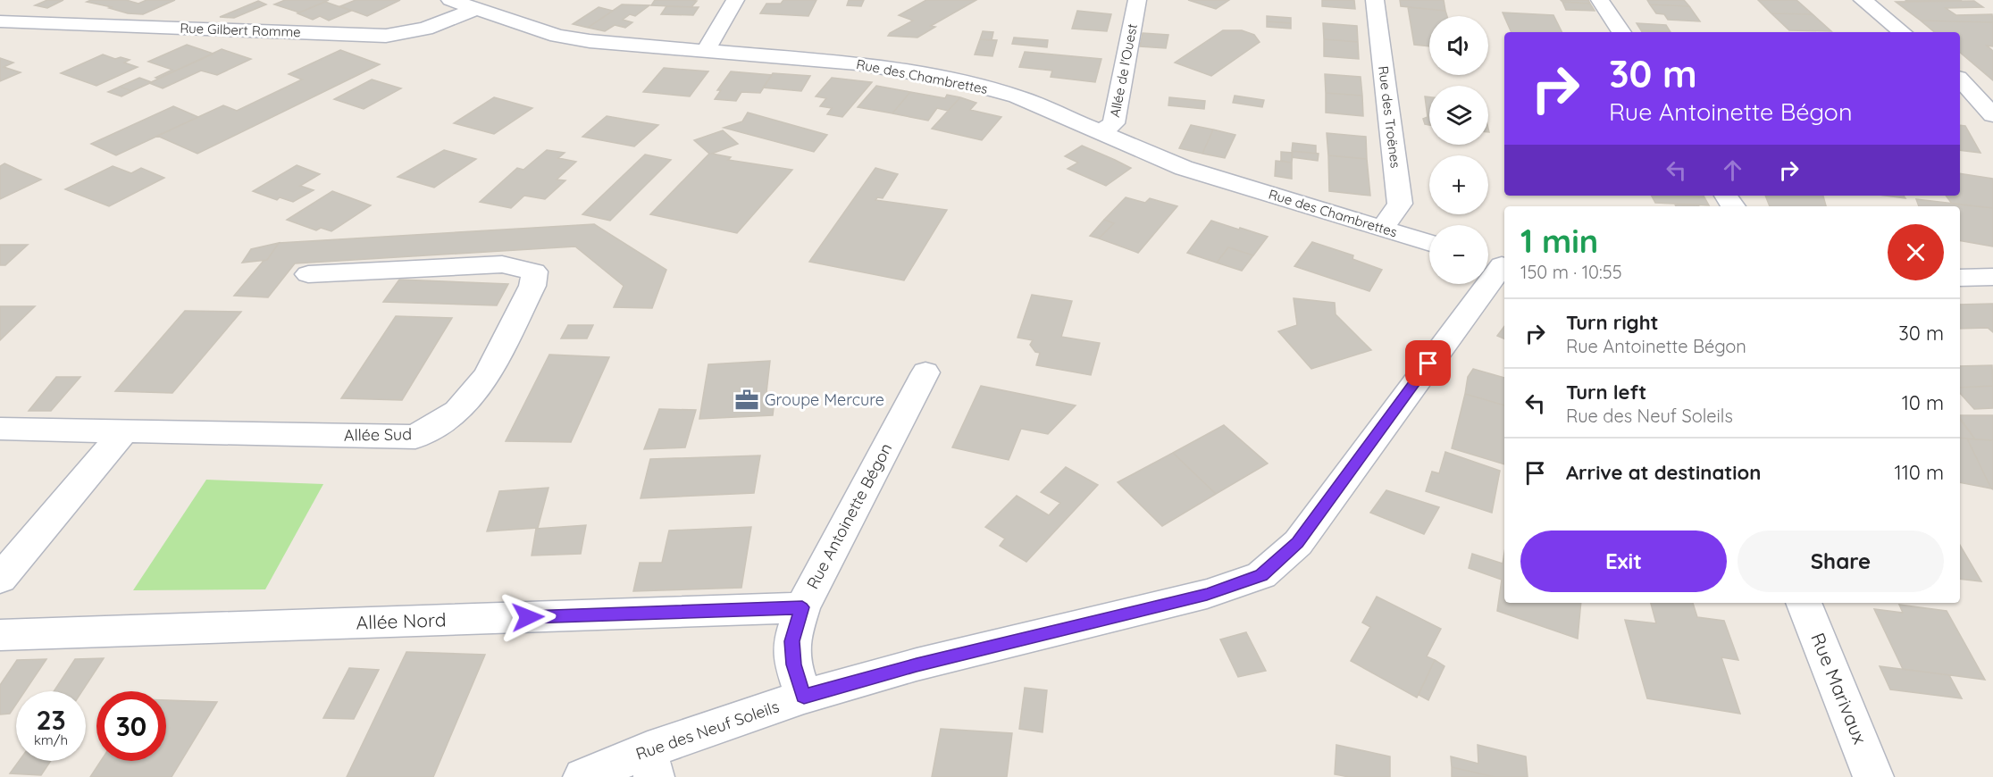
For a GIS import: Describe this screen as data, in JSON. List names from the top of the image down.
{
  "streets": {
    "street": [
      "Rue Gilbert Romme",
      "Allée de l'Ouest",
      "Rue des Chambrettes",
      "Rue des Troënes",
      "Allée Sud",
      "Rue Antoinette Bégon",
      "Allée Nord",
      "Rue Marivaux",
      "Rue des Neuf Soleils"
    ]
  },
  "crossings": [
    ["Rue Gilbert Romme", "Rue des Chambrettes"],
    ["Allée de l'Ouest", "Rue des Chambrettes"],
    ["Rue des Chambrettes", "Rue des Troënes"],
    ["Rue Antoinette Bégon", "Allée Nord"],
    ["Rue Antoinette Bégon", "Rue des Neuf Soleils"]
  ],
  "places": {
    "office": ["Groupe Mercure"]
  },
  "page": {
    "map_buttons": ["+", "−"],
    "turn": ["30 m", "Rue Antoinette Bégon"],
    "heading": ["1 min", "150 m · 10:55"],
    "list": [
      {
        "name": "Turn right",
        "note": "Rue Antoinette Bégon",
        "value": "30 m"
      },
      {
        "name": "Turn left",
        "note": "Rue des Neuf Soleils",
        "value": "10 m"
      },
      {
        "name": "Arrive at destination",
        "value": "110 m"
      }
    ],
    "buttons": ["Exit", "Share"],
    "speed": "23 km/h",
    "limit": "30"
  }
}
